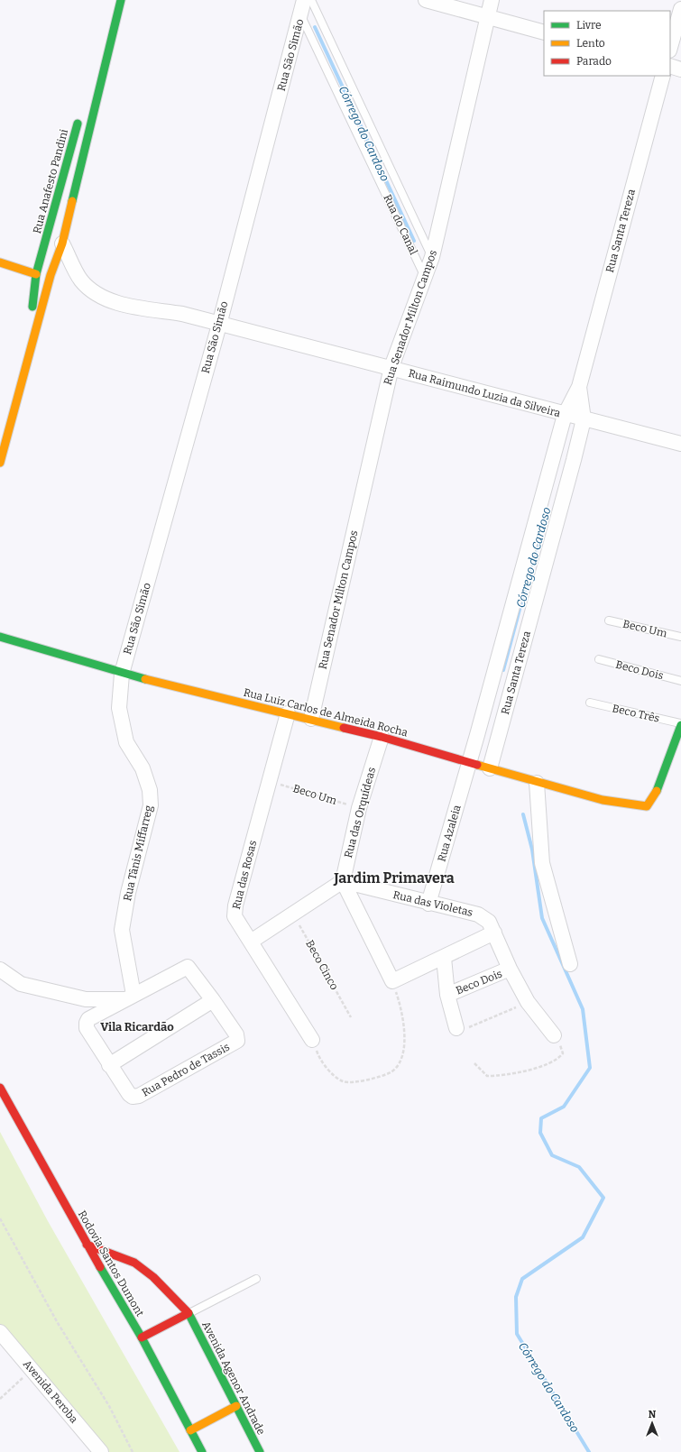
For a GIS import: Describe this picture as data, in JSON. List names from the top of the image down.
{
  "streets": {
    "main road": [
      "Rua Anafesto Pandini",
      "Rua Luiz Carlos de Almeida Rocha",
      "Rodovia Santos Dumont",
      "Avenida Agenor Andrade"
    ],
    "street": [
      "Rua São Simão",
      "Rua Santa Tereza",
      "Rua Senador Milton Campos",
      "Rua Raimundo Luzia da Silveira",
      "Beco Dois",
      "Rua das Orquídeas",
      "Rua Azaleia",
      "Rua Tânis Miffarreg",
      "Rua das Rosas",
      "Rua das Violetas",
      "Rua Pedro de Tassis",
      "Avenida Peroba"
    ],
    "lane": ["Rua do Canal", "Beco Um", "Beco Três"],
    "path": ["Beco Cinco"]
  },
  "crossings": [
    ["Rua São Simão", "Rua do Canal"],
    ["Rua São Simão", "Rua Raimundo Luzia da Silveira"],
    ["Rua São Simão", "Rua Luiz Carlos de Almeida Rocha"],
    ["Rua São Simão", "Rua Tânis Miffarreg"],
    ["Rua Anafesto Pandini", "Rua Raimundo Luzia da Silveira"],
    ["Rua do Canal", "Rua Senador Milton Campos"],
    ["Rua Santa Tereza", "Rua Raimundo Luzia da Silveira"],
    ["Rua Santa Tereza", "Rua Luiz Carlos de Almeida Rocha"],
    ["Rua Santa Tereza", "Rua Azaleia"],
    ["Rua Senador Milton Campos", "Rua Raimundo Luzia da Silveira"],
    ["Rua Senador Milton Campos", "Rua Luiz Carlos de Almeida Rocha"],
    ["Beco Um", "Rua das Orquídeas"],
    ["Beco Um", "Rua das Rosas"],
    ["Beco Dois", "Rua das Violetas"],
    ["Rua Luiz Carlos de Almeida Rocha", "Beco Três"],
    ["Rua Luiz Carlos de Almeida Rocha", "Rua das Orquídeas"],
    ["Rua Luiz Carlos de Almeida Rocha", "Rua Azaleia"],
    ["Rua Luiz Carlos de Almeida Rocha", "Rua Tânis Miffarreg"],
    ["Rua Luiz Carlos de Almeida Rocha", "Rua das Rosas"],
    ["Rua das Orquídeas", "Rua das Violetas"],
    ["Rua Azaleia", "Rua das Violetas"],
    ["Rua Tânis Miffarreg", "Rua Pedro de Tassis"],
    ["Rodovia Santos Dumont", "Avenida Agenor Andrade"]
  ],
  "districts": ["Jardim Primavera", "Vila Ricardão"],
  "water": ["Córrego do Cardoso"],
  "legend": ["Livre", "Lento", "Parado"],
  "north": "top"
}
